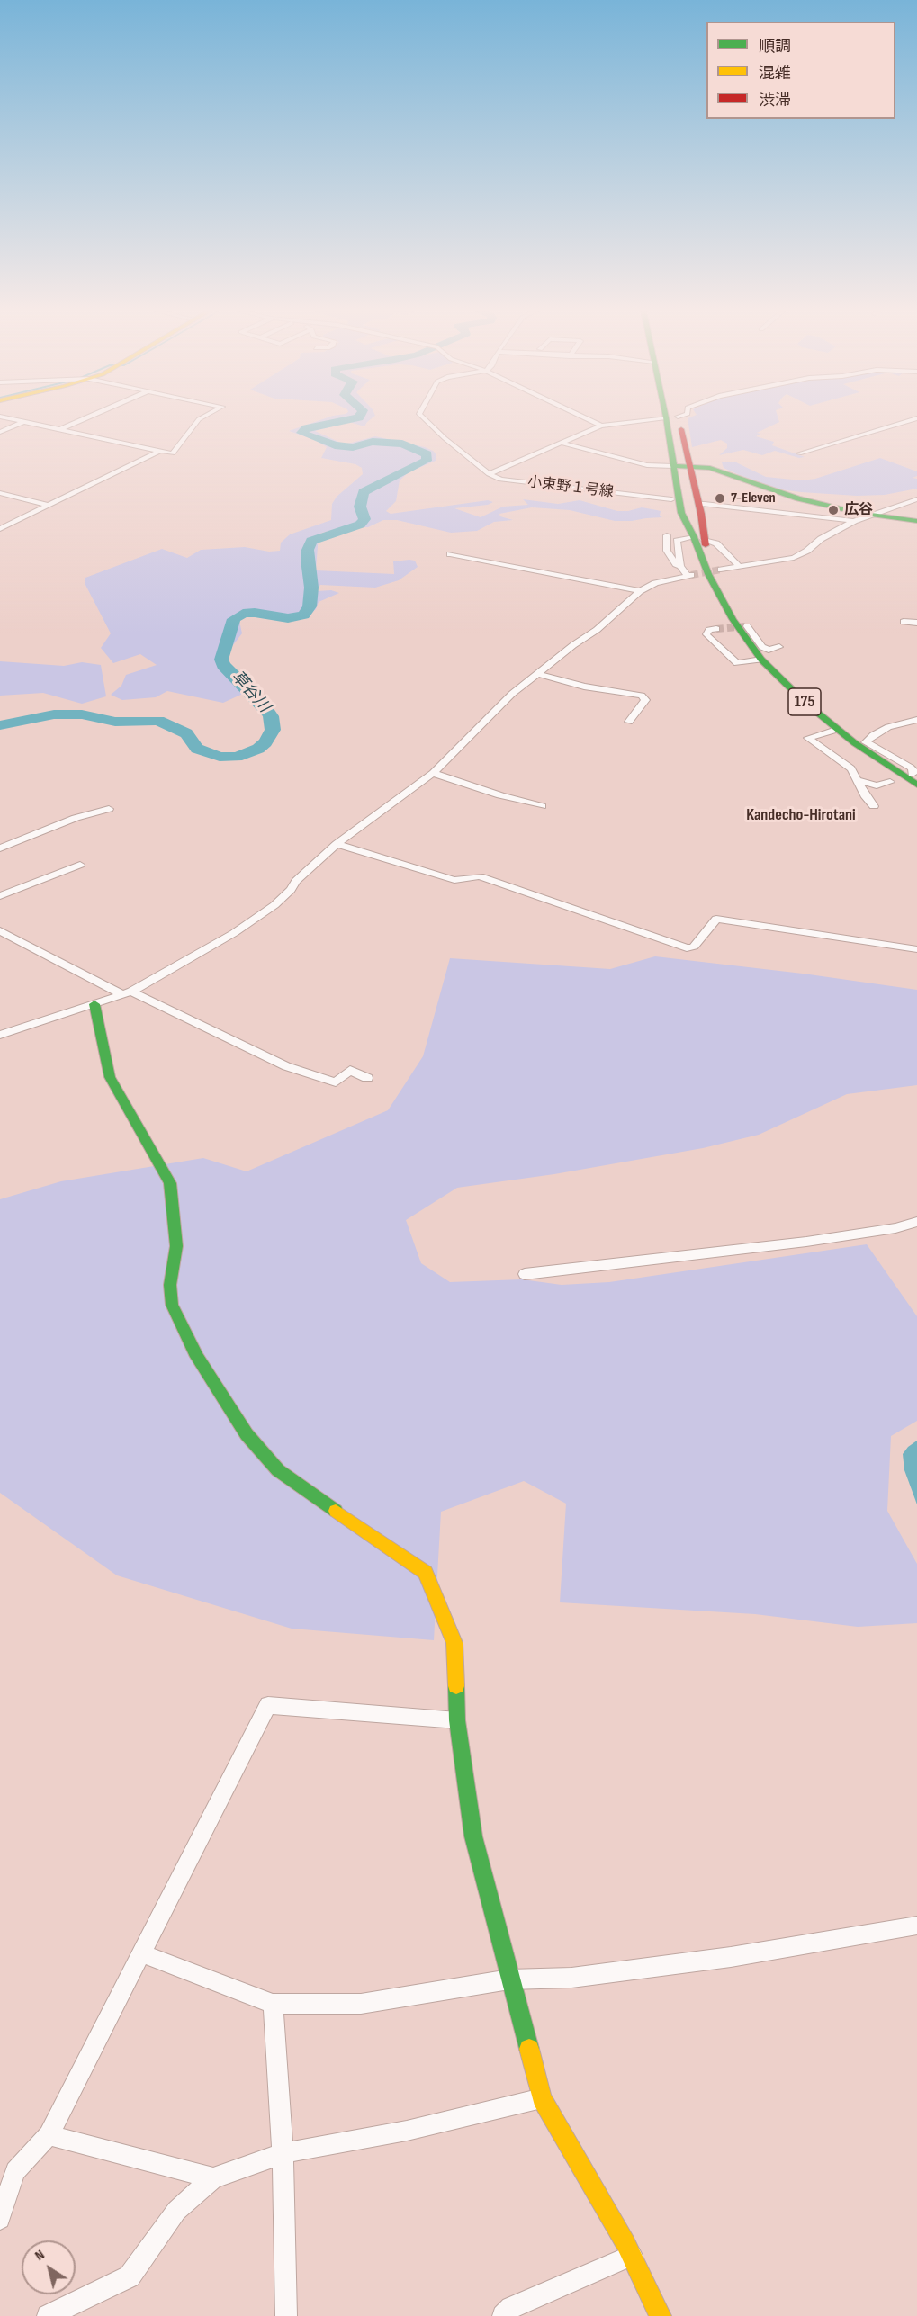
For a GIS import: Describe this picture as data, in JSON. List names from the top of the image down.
{
  "streets": {
    "main road": ["175"],
    "street": ["小束野１号線"]
  },
  "districts": ["Kandecho-Hirotani"],
  "water": ["草谷川"],
  "places": ["7-Eleven", "広谷"],
  "legend": ["順調", "混雑", "渋滞"],
  "north": "top left"
}
